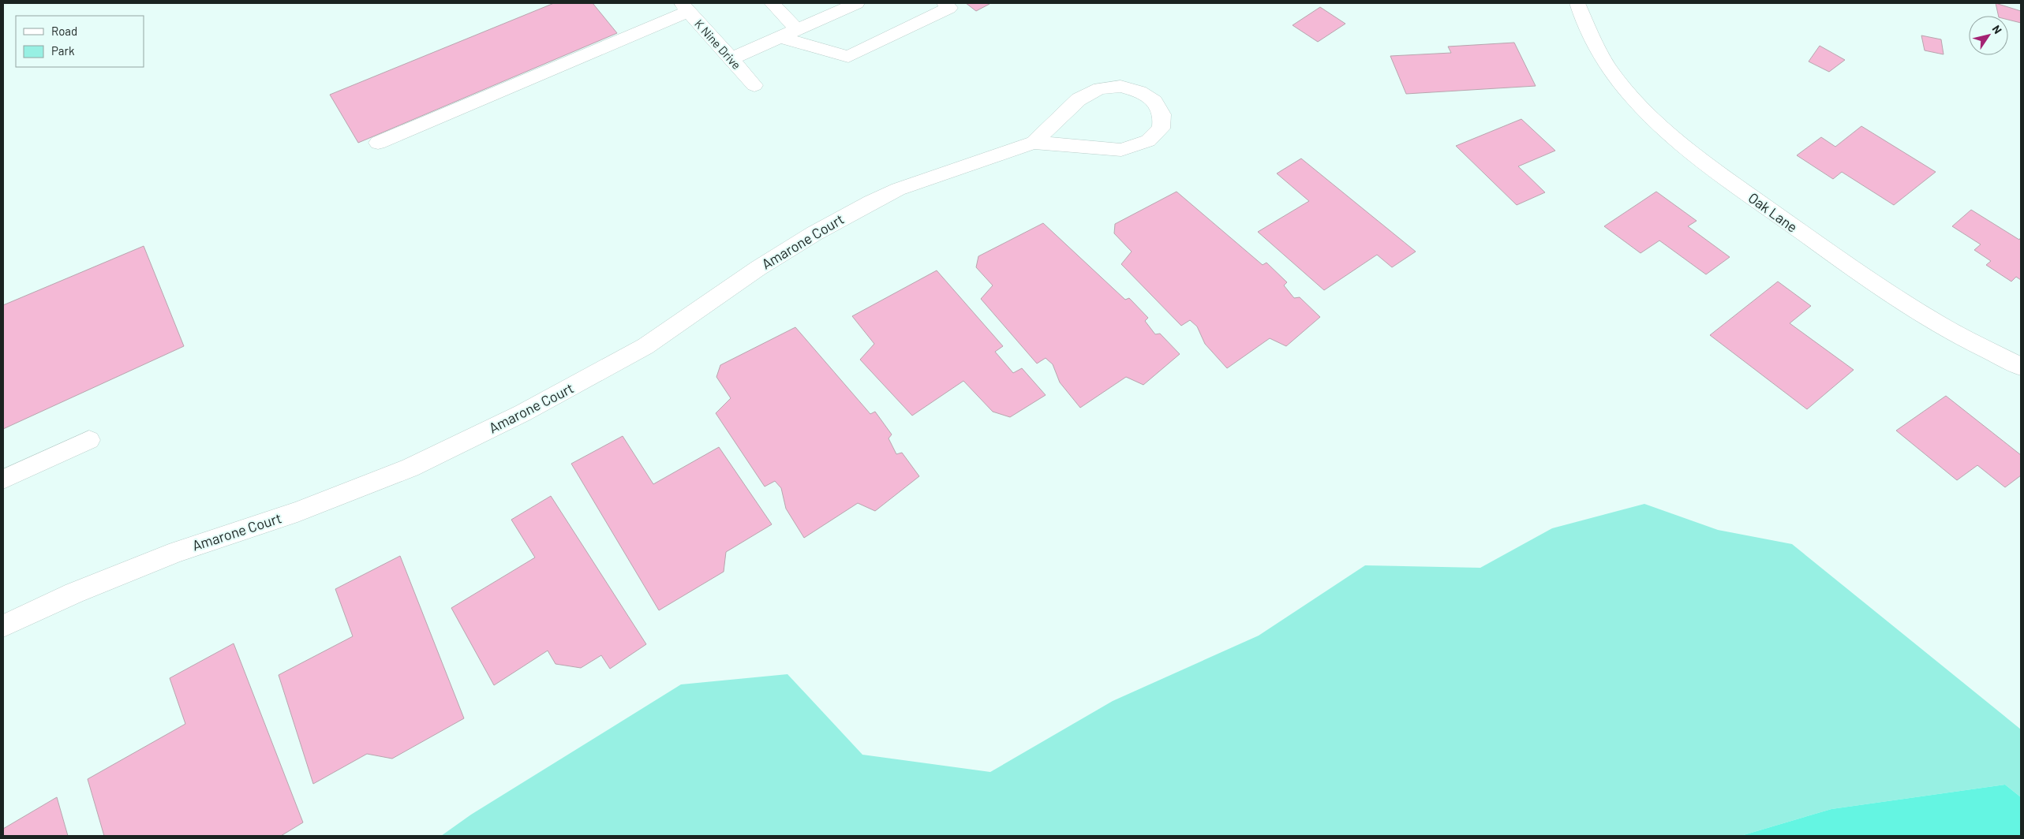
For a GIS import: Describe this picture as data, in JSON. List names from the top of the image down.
{
  "streets": {
    "street": ["K Nine Drive", "Oak Lane", "Amarone Court"]
  },
  "legend": ["Road", "Park"],
  "north": "top right"
}
